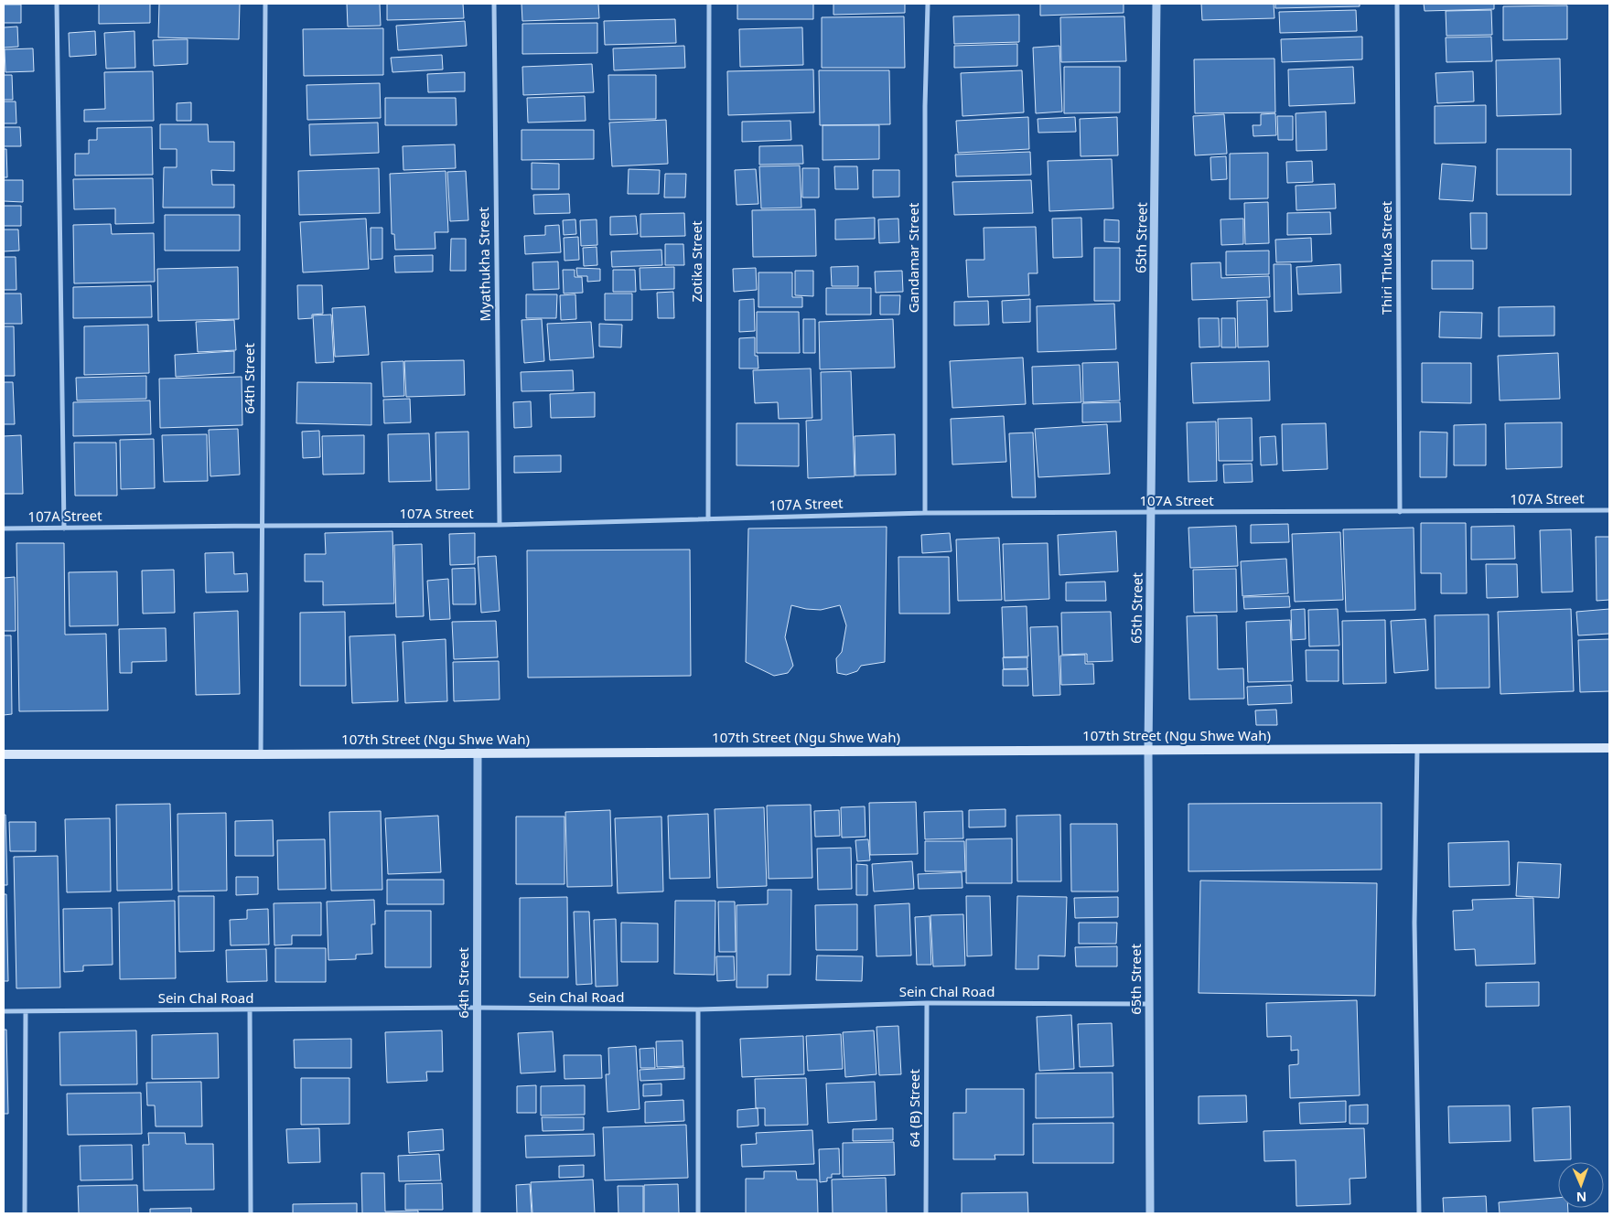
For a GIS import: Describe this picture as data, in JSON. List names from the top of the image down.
{
  "streets": {
    "main road": ["107th Street (Ngu Shwe Wah)"],
    "street": [
      "65th Street",
      "Gandamar Street",
      "Thiri Thuka Street",
      "Zotika Street",
      "Myathukha Street",
      "64th Street",
      "107A Street",
      "Sein Chal Road",
      "64 (B) Street"
    ]
  },
  "crossings": [
    ["65th Street", "107A Street"],
    ["65th Street", "107th Street (Ngu Shwe Wah)"],
    ["65th Street", "Sein Chal Road"],
    ["Gandamar Street", "107A Street"],
    ["Thiri Thuka Street", "107A Street"],
    ["Zotika Street", "107A Street"],
    ["Myathukha Street", "107A Street"],
    ["64th Street", "107A Street"],
    ["64th Street", "107th Street (Ngu Shwe Wah)"],
    ["64th Street", "Sein Chal Road"],
    ["Sein Chal Road", "64 (B) Street"]
  ],
  "north": "bottom"
}
